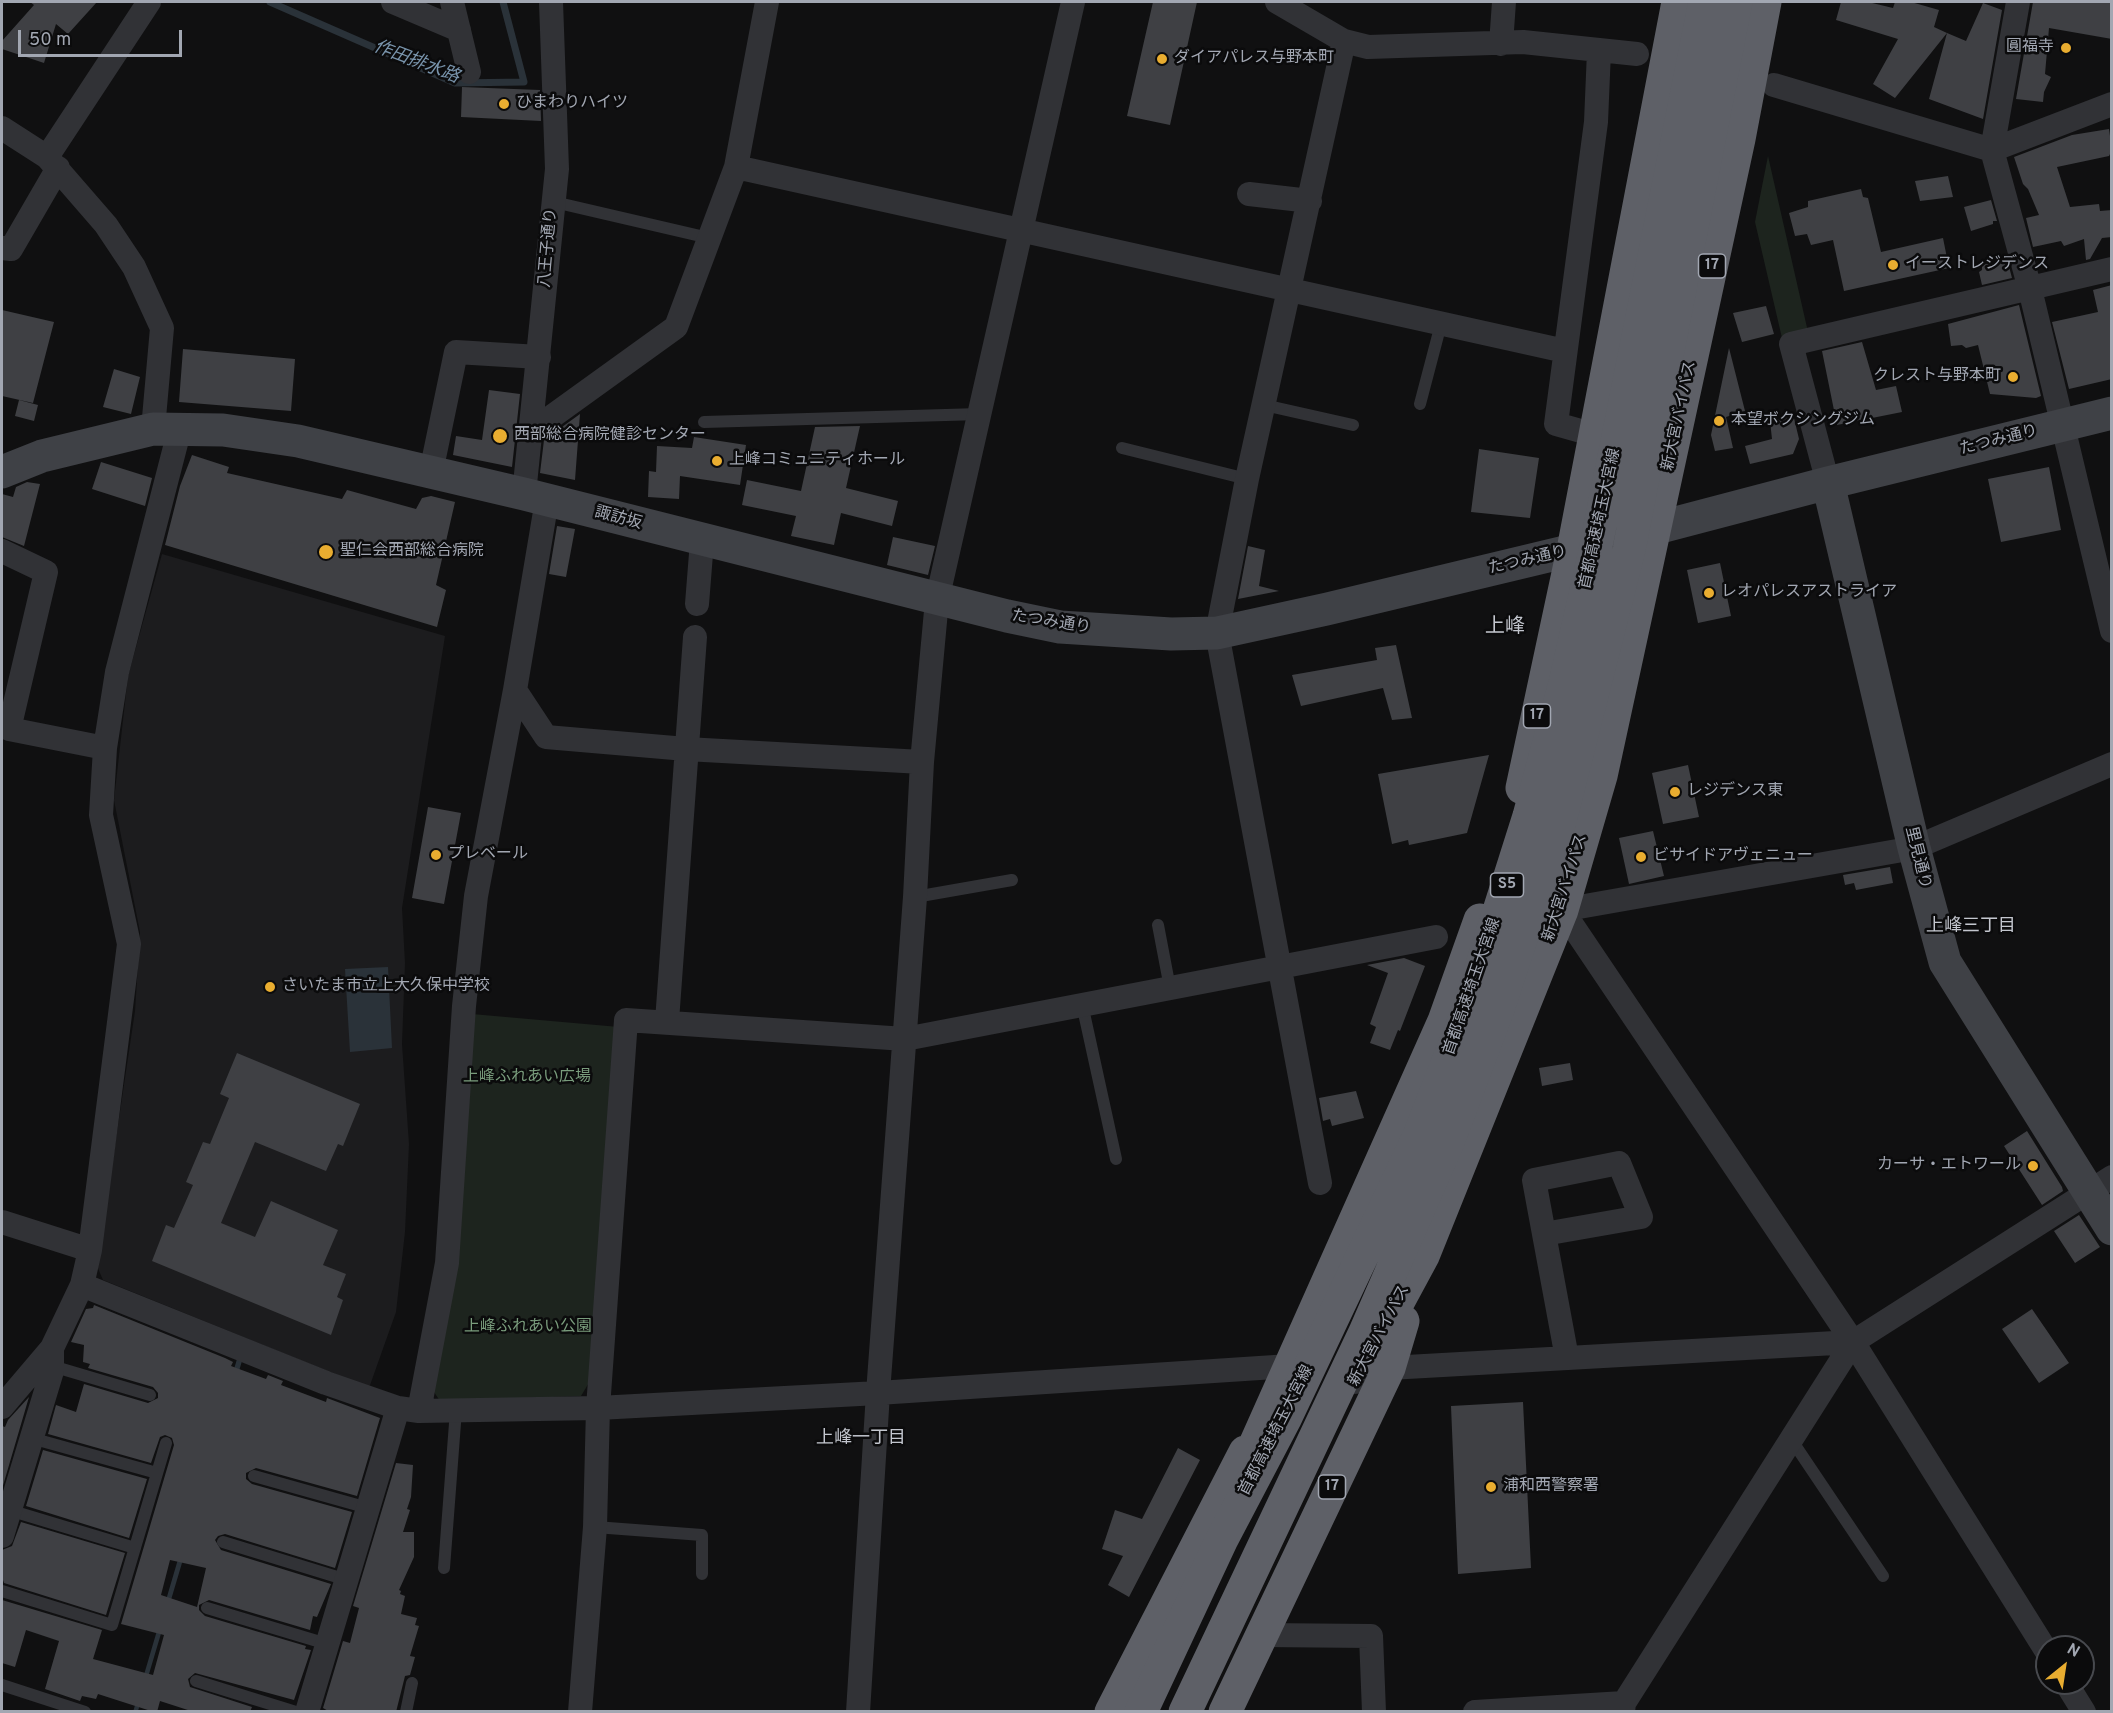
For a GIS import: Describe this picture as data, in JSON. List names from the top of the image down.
{
  "streets": {
    "highway": [
      "17",
      "新大宮バイパス",
      "首都高速埼玉大宮線",
      "S5"
    ],
    "main road": ["たつみ通り", "諏訪坂", "里見通り"],
    "street": ["八王子通り"]
  },
  "crossings": [
    ["八王子通り", "諏訪坂"],
    ["17", "新大宮バイパス"],
    ["17", "たつみ通り"],
    ["17", "首都高速埼玉大宮線"],
    ["新大宮バイパス", "たつみ通り"],
    ["新大宮バイパス", "首都高速埼玉大宮線"],
    ["たつみ通り", "諏訪坂"],
    ["たつみ通り", "里見通り"]
  ],
  "districts": ["上峰", "上峰三丁目", "上峰一丁目"],
  "water": ["作田排水路"],
  "parks": ["上峰ふれあい広場", "上峰ふれあい公園"],
  "places": [
    "圓福寺",
    "ダイアパレス与野本町",
    "ひまわりハイツ",
    "イーストレジデンス",
    "クレスト与野本町",
    "本望ボクシングジム",
    "西部総合病院健診センター",
    "上峰コミュニティホール",
    "聖仁会西部総合病院",
    "レオパレスアストライア",
    "レジデンス東",
    "プレベール",
    "ビサイドアヴェニュー",
    "さいたま市立上大久保中学校",
    "カーサ・エトワール",
    "浦和西警察署"
  ],
  "scale_bar": "50 m",
  "north": "top right"
}
